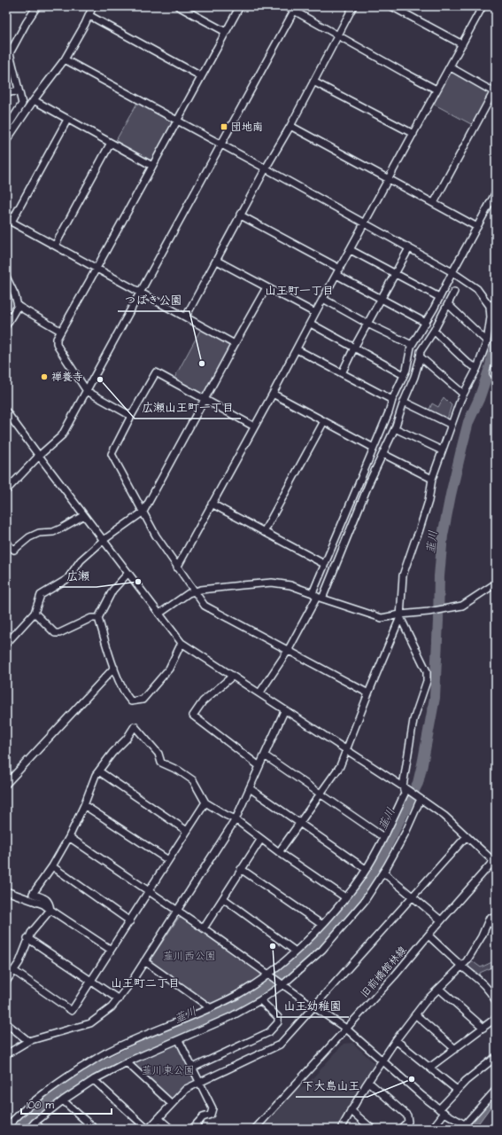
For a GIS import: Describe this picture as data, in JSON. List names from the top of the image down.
{
  "streets": {
    "street": ["旧前橋館林線"]
  },
  "districts": ["山王町一丁目", "山王町二丁目"],
  "water": ["韮川"],
  "parks": ["韮川西公園", "韮川東公園"],
  "places": {
    "transit": ["団地南"],
    "other": [
      "つばき公園",
      "禅養寺",
      "広瀬山王町一丁目",
      "広瀬",
      "山王幼稚園",
      "下大島山王"
    ]
  },
  "scale_bar": "100 m"
}
